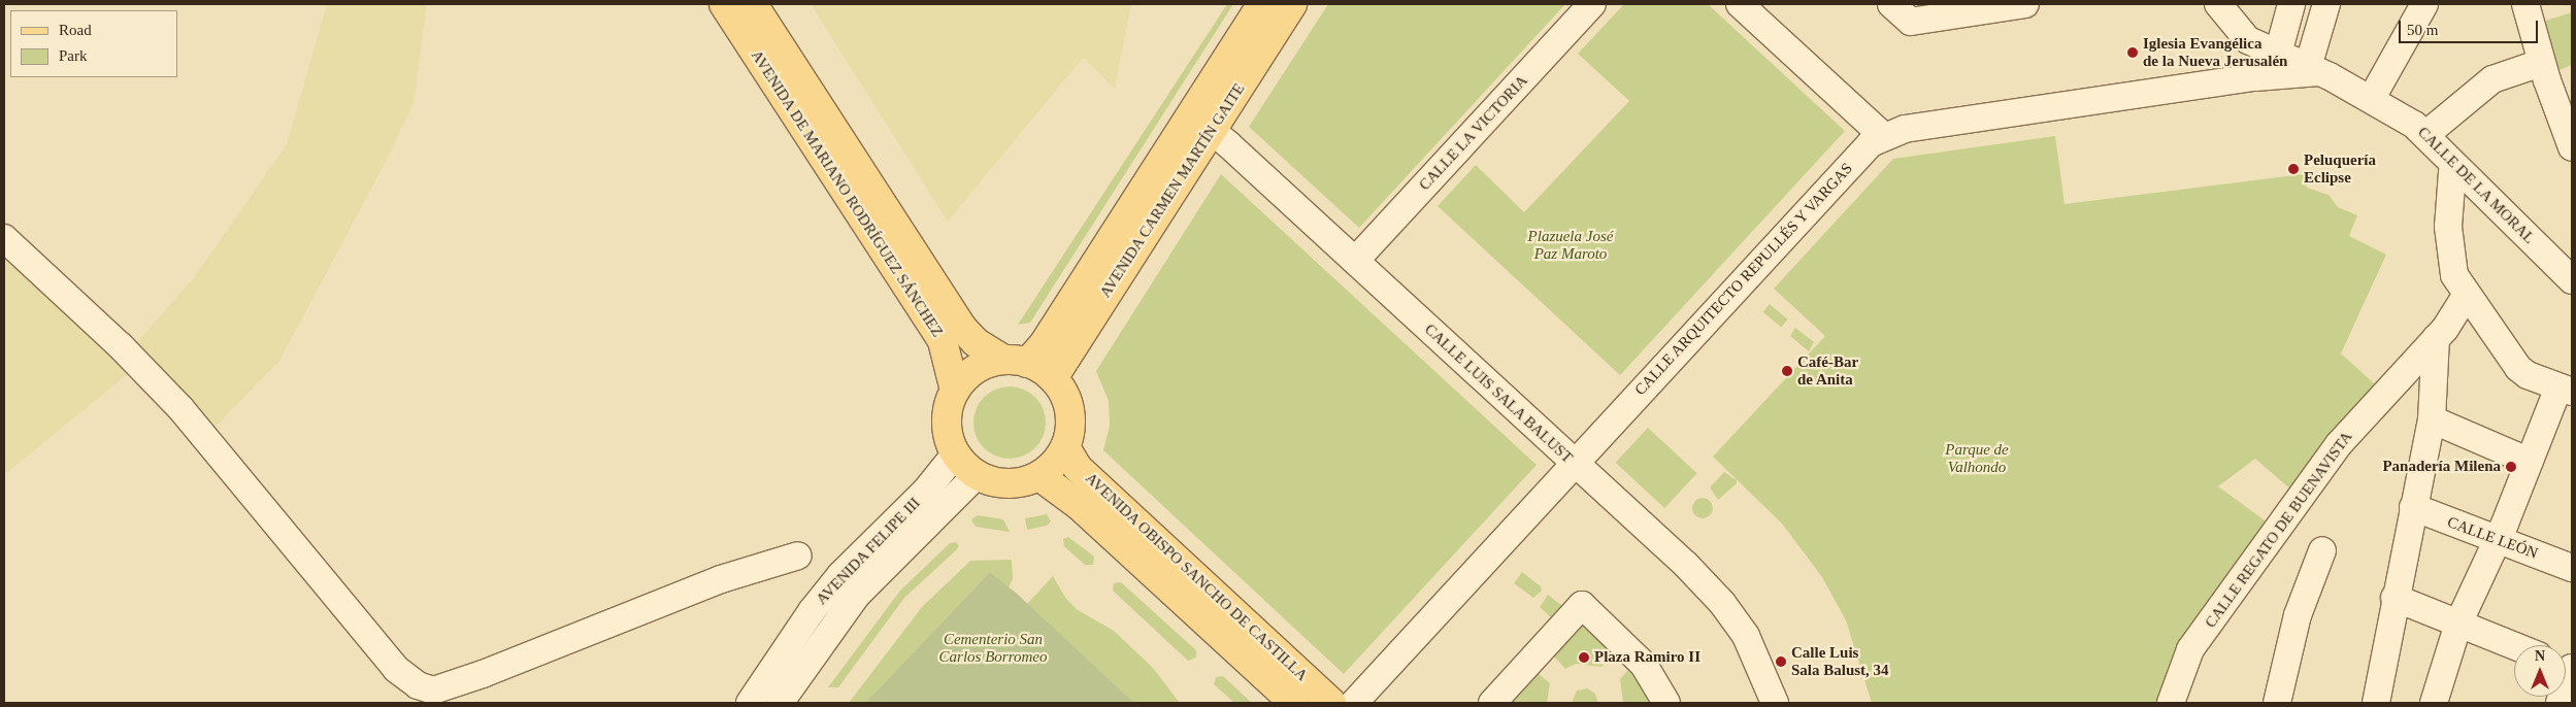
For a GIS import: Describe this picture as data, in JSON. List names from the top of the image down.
{
  "streets": {
    "main road": ["AVENIDA CARMEN MARTÍN GAITE", "AVENIDA DE MARIANO RODRÍGUEZ SÁNCHEZ", "AVENIDA OBISPO SANCHO DE CASTILLA"],
    "street": [
      "CALLE LA VICTORIA",
      "CALLE DE LA MORAL",
      "CALLE ARQUITECTO REPULLÉS Y VARGAS",
      "CALLE LUIS SALA BALUST",
      "CALLE REGATO DE BUENAVISTA",
      "CALLE LEÓN",
      "AVENIDA FELIPE III"
    ]
  },
  "crossings": [
    ["CALLE LA VICTORIA", "CALLE LUIS SALA BALUST"],
    ["CALLE DE LA MORAL", "CALLE ARQUITECTO REPULLÉS Y VARGAS"],
    ["AVENIDA CARMEN MARTÍN GAITE", "AVENIDA DE MARIANO RODRÍGUEZ SÁNCHEZ"],
    ["AVENIDA CARMEN MARTÍN GAITE", "CALLE LUIS SALA BALUST"],
    ["AVENIDA CARMEN MARTÍN GAITE", "AVENIDA FELIPE III"],
    ["AVENIDA CARMEN MARTÍN GAITE", "AVENIDA OBISPO SANCHO DE CASTILLA"],
    ["AVENIDA DE MARIANO RODRÍGUEZ SÁNCHEZ", "AVENIDA FELIPE III"],
    ["AVENIDA DE MARIANO RODRÍGUEZ SÁNCHEZ", "AVENIDA OBISPO SANCHO DE CASTILLA"],
    ["CALLE ARQUITECTO REPULLÉS Y VARGAS", "CALLE LUIS SALA BALUST"],
    ["AVENIDA FELIPE III", "AVENIDA OBISPO SANCHO DE CASTILLA"]
  ],
  "parks": ["Plazuela José Paz Maroto", "Parque de Valhondo", "Cementerio San Carlos Borromeo"],
  "places": [
    "Iglesia Evangélica de la Nueva Jerusalén",
    "Peluquería Eclipse",
    "Café-Bar de Anita",
    "Panadería Milena",
    "Plaza Ramiro II",
    "Calle Luis Sala Balust, 34"
  ],
  "legend": ["Road", "Park"],
  "scale_bar": "50 m",
  "north": "top"
}
